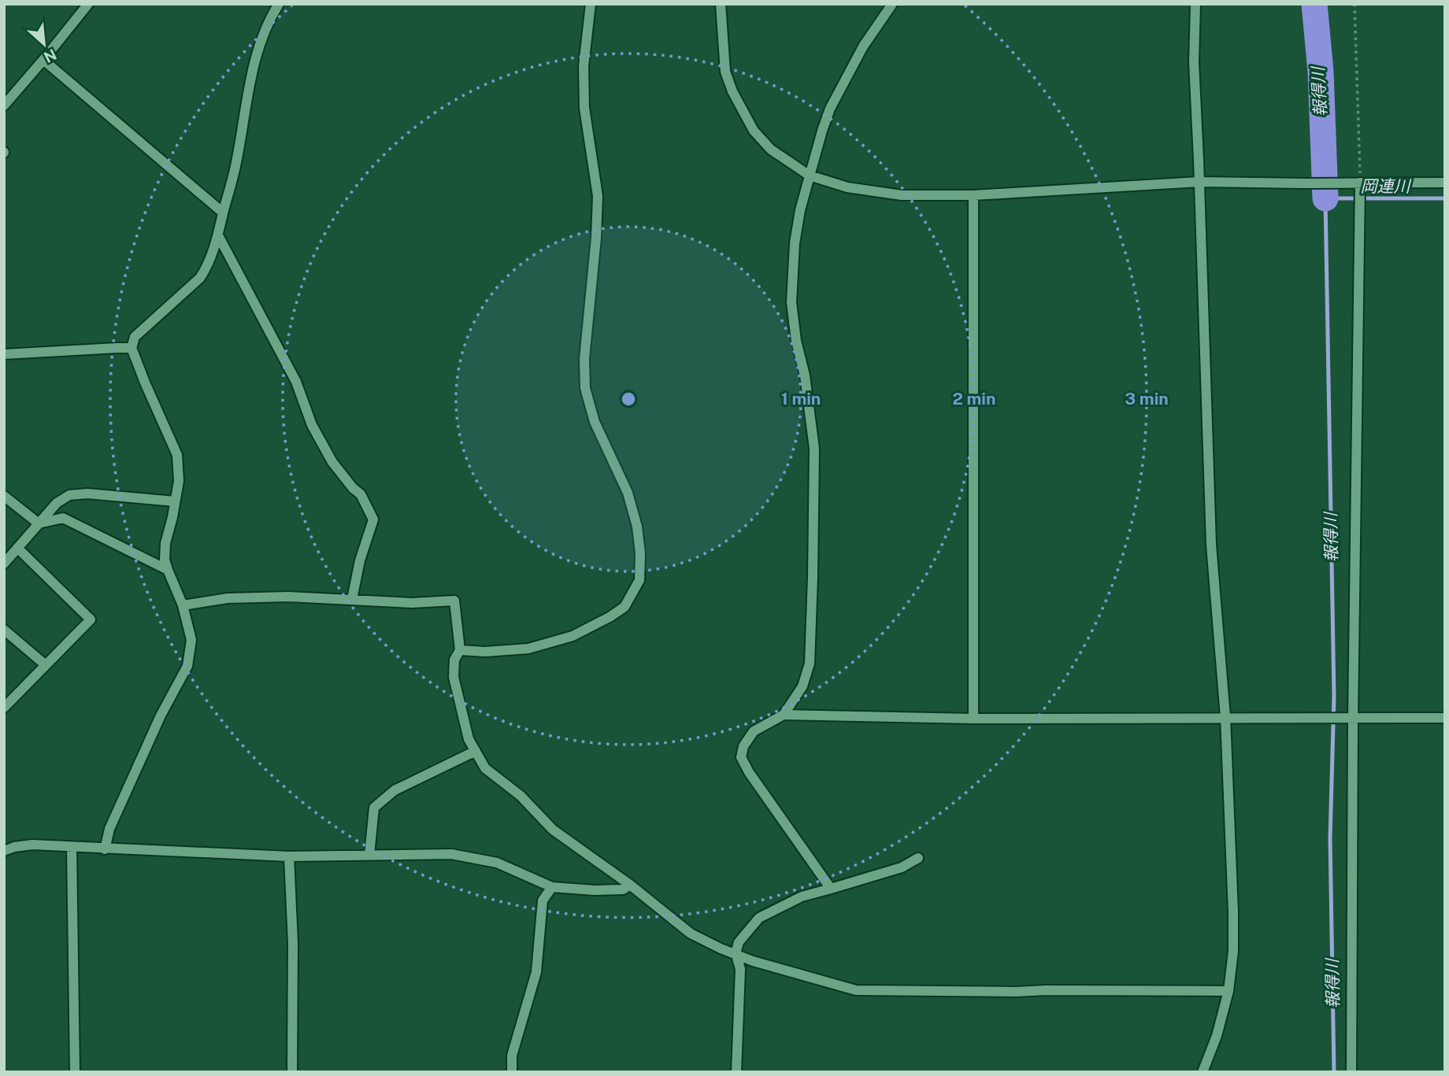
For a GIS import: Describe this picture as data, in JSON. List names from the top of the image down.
{
  "water": ["報得川", "岡連川"],
  "north": "bottom right",
  "rings": ["1 min", "2 min", "3 min"]
}
